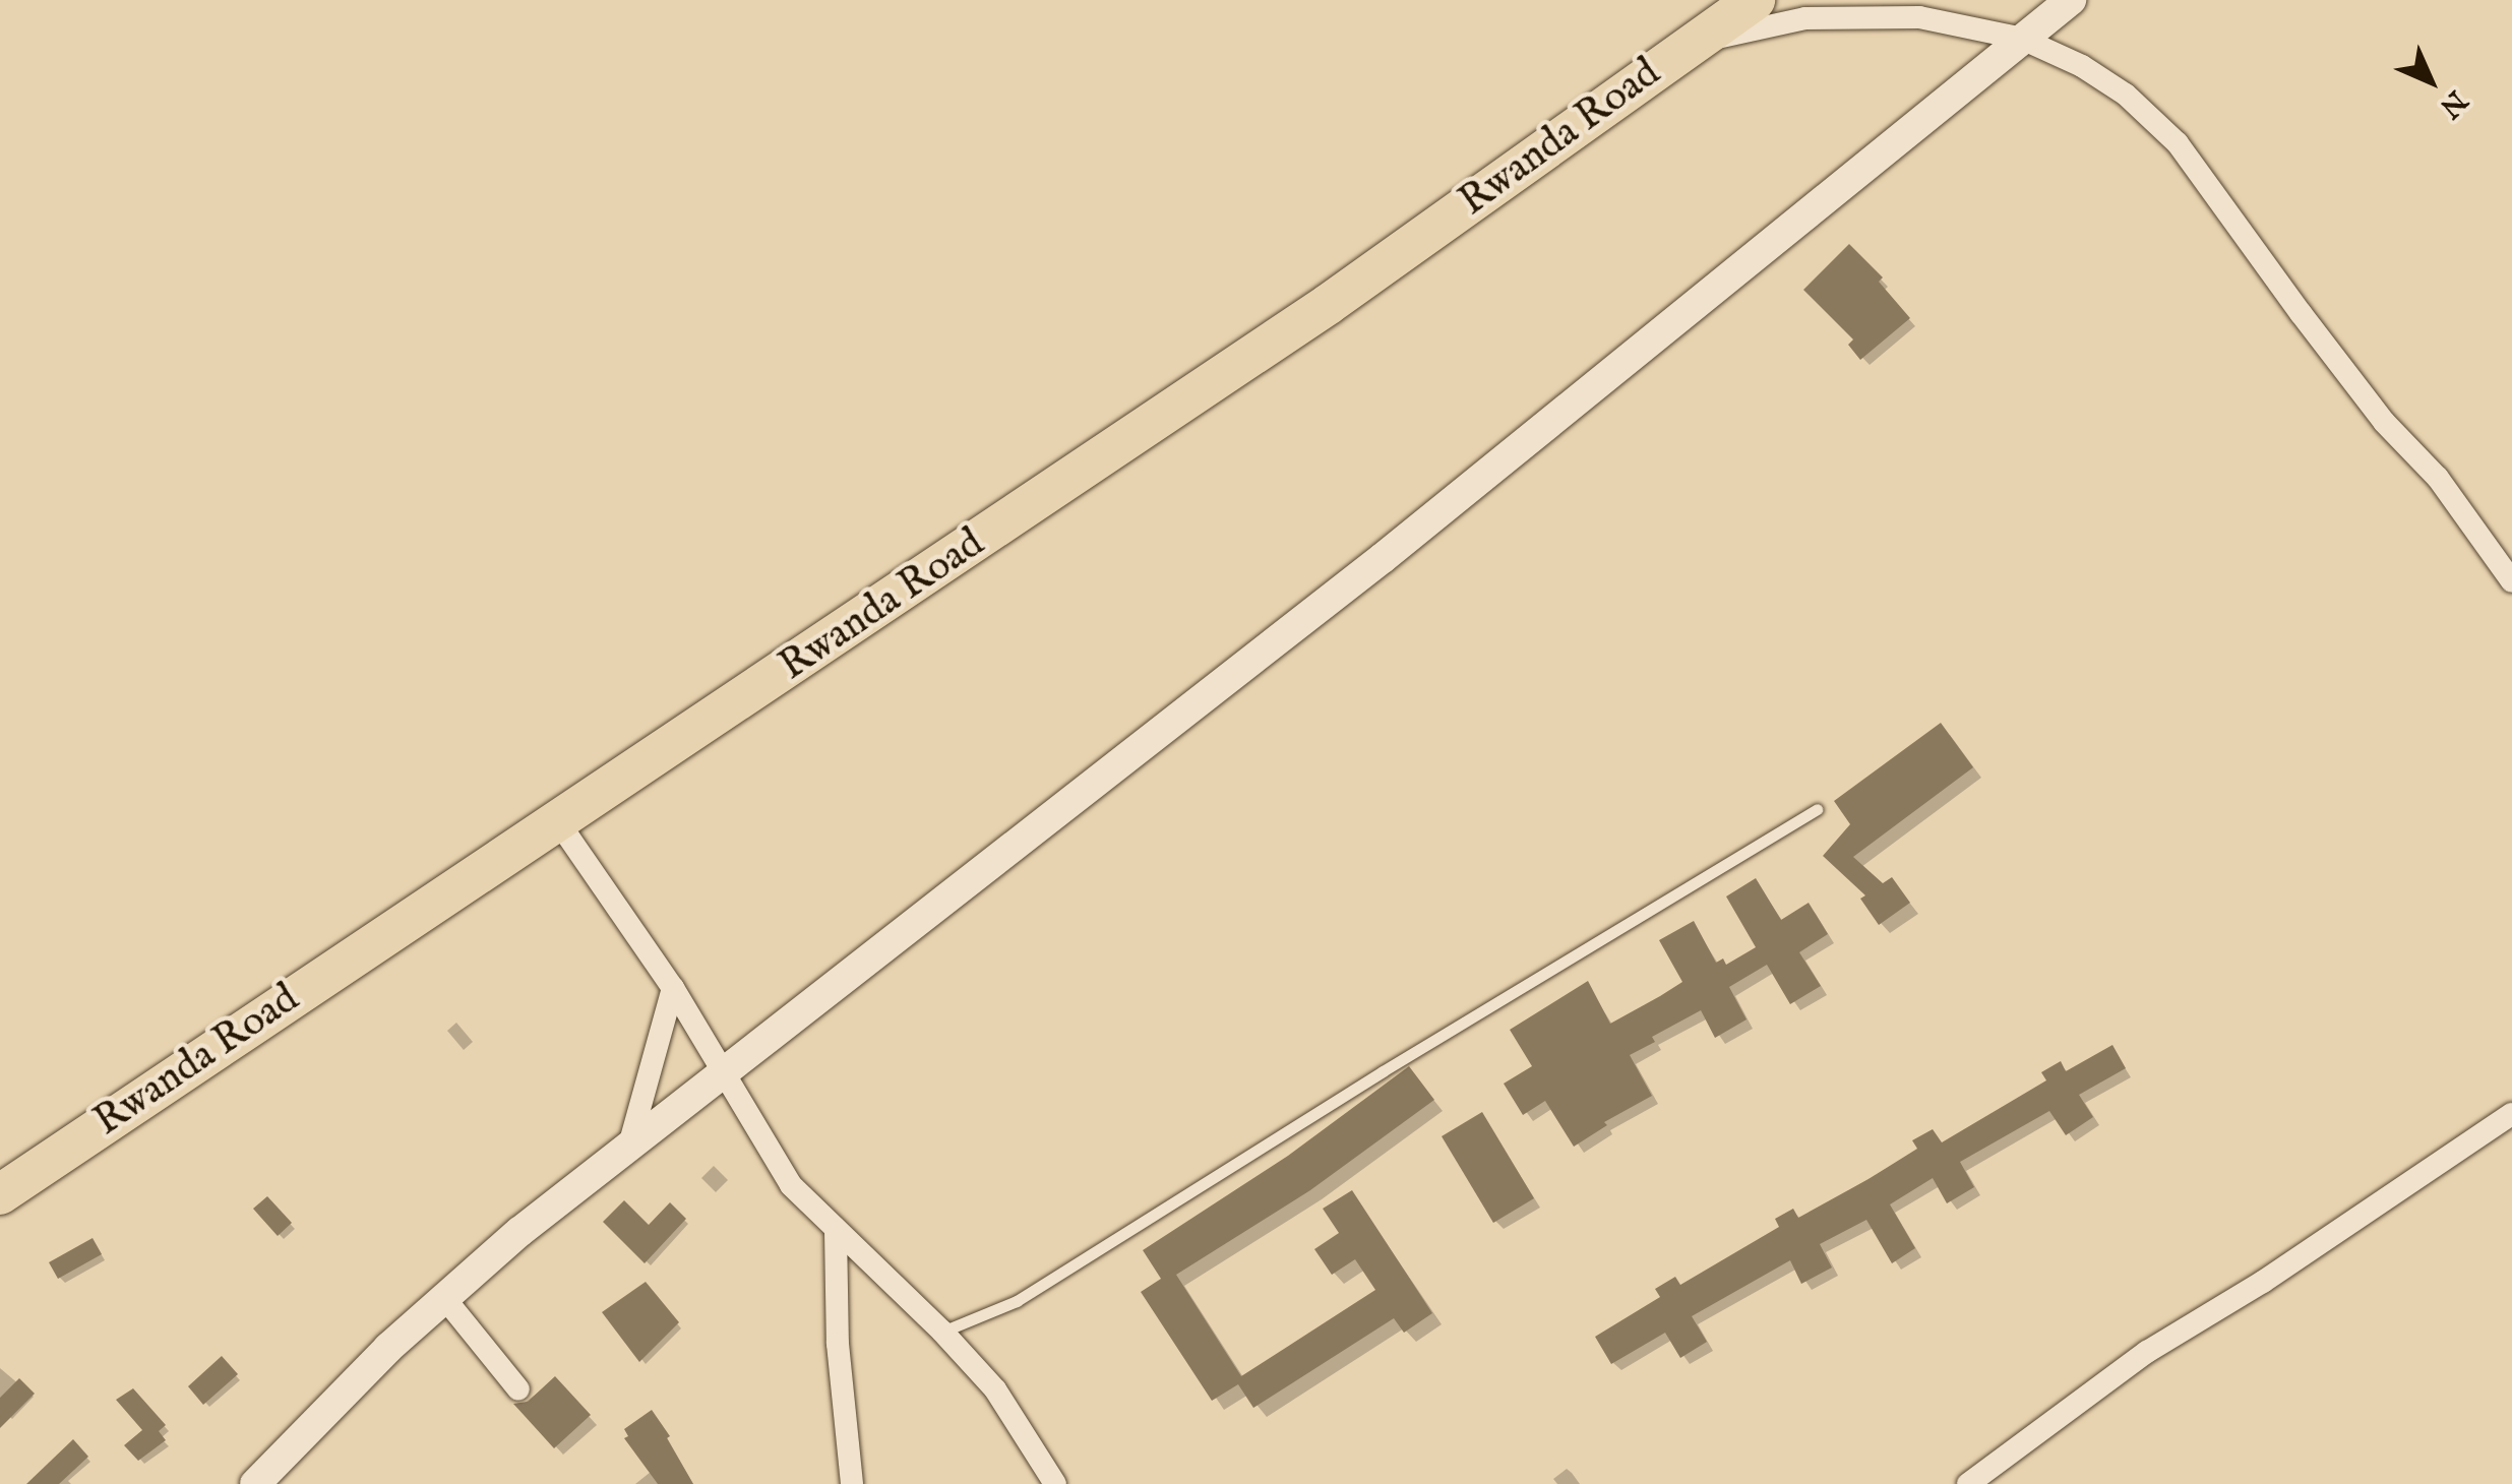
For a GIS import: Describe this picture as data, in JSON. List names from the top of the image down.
{
  "streets": {
    "highway": ["Rwanda Road"]
  },
  "north": "bottom right"
}
